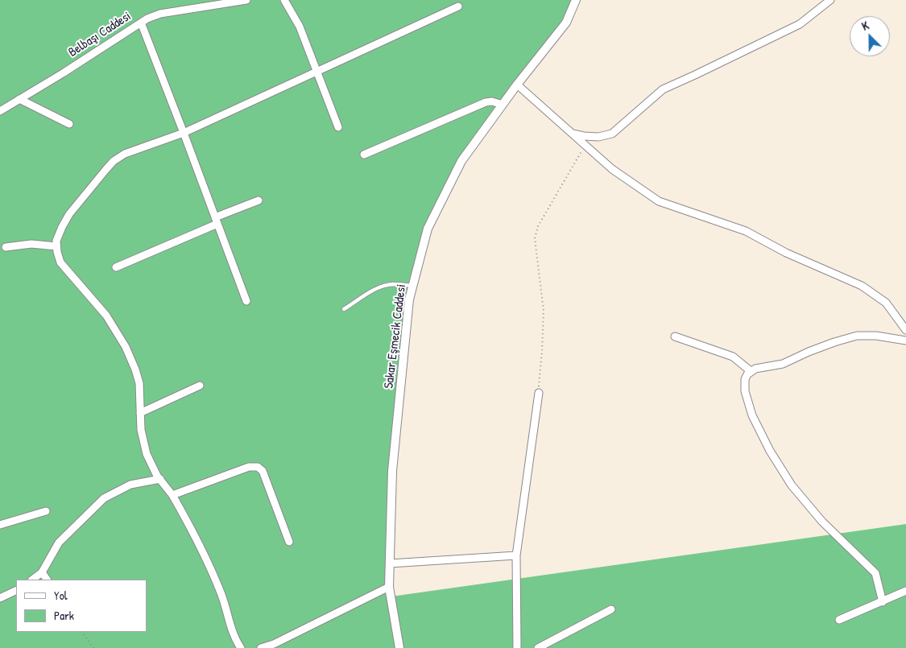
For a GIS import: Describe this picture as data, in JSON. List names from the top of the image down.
{
  "streets": {
    "street": ["Belbaşı Caddesi", "Sakar Eşmecik Caddesi"]
  },
  "legend": ["Yol", "Park"],
  "north": "top left"
}
